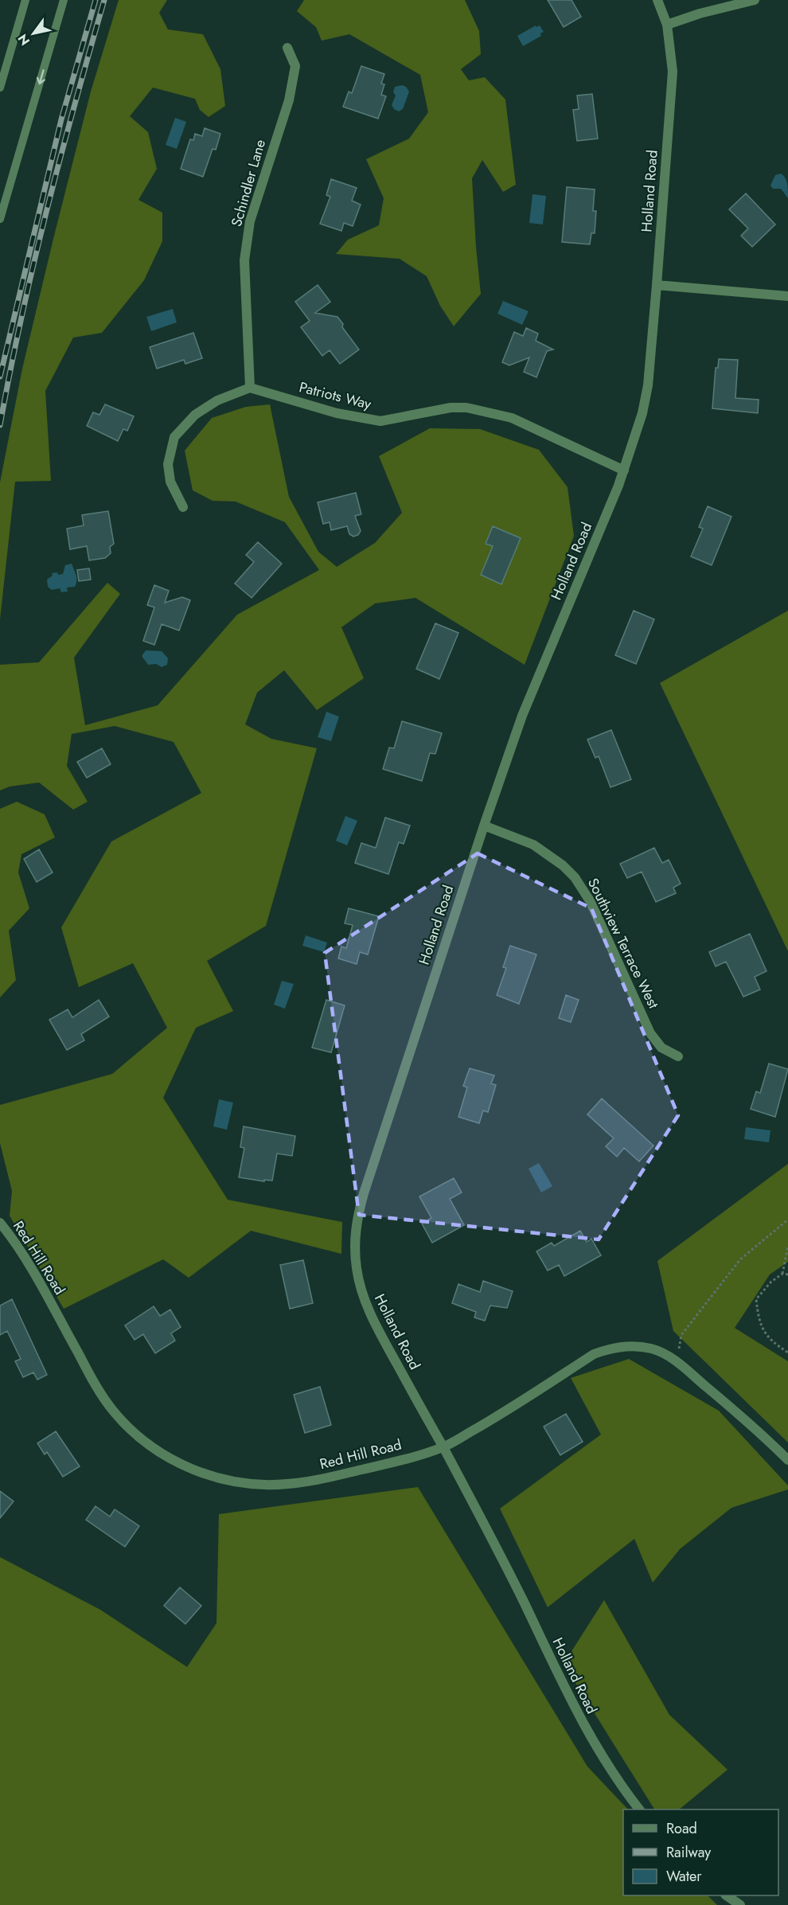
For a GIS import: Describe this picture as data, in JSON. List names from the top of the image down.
{
  "streets": {
    "street": [
      "Schindler Lane",
      "Holland Road",
      "Patriots Way",
      "Southview Terrace West",
      "Red Hill Road"
    ]
  },
  "crossings": [
    ["Schindler Lane", "Patriots Way"],
    ["Holland Road", "Patriots Way"],
    ["Holland Road", "Southview Terrace West"],
    ["Holland Road", "Red Hill Road"]
  ],
  "legend": ["Road", "Railway", "Water"],
  "north": "bottom left"
}
